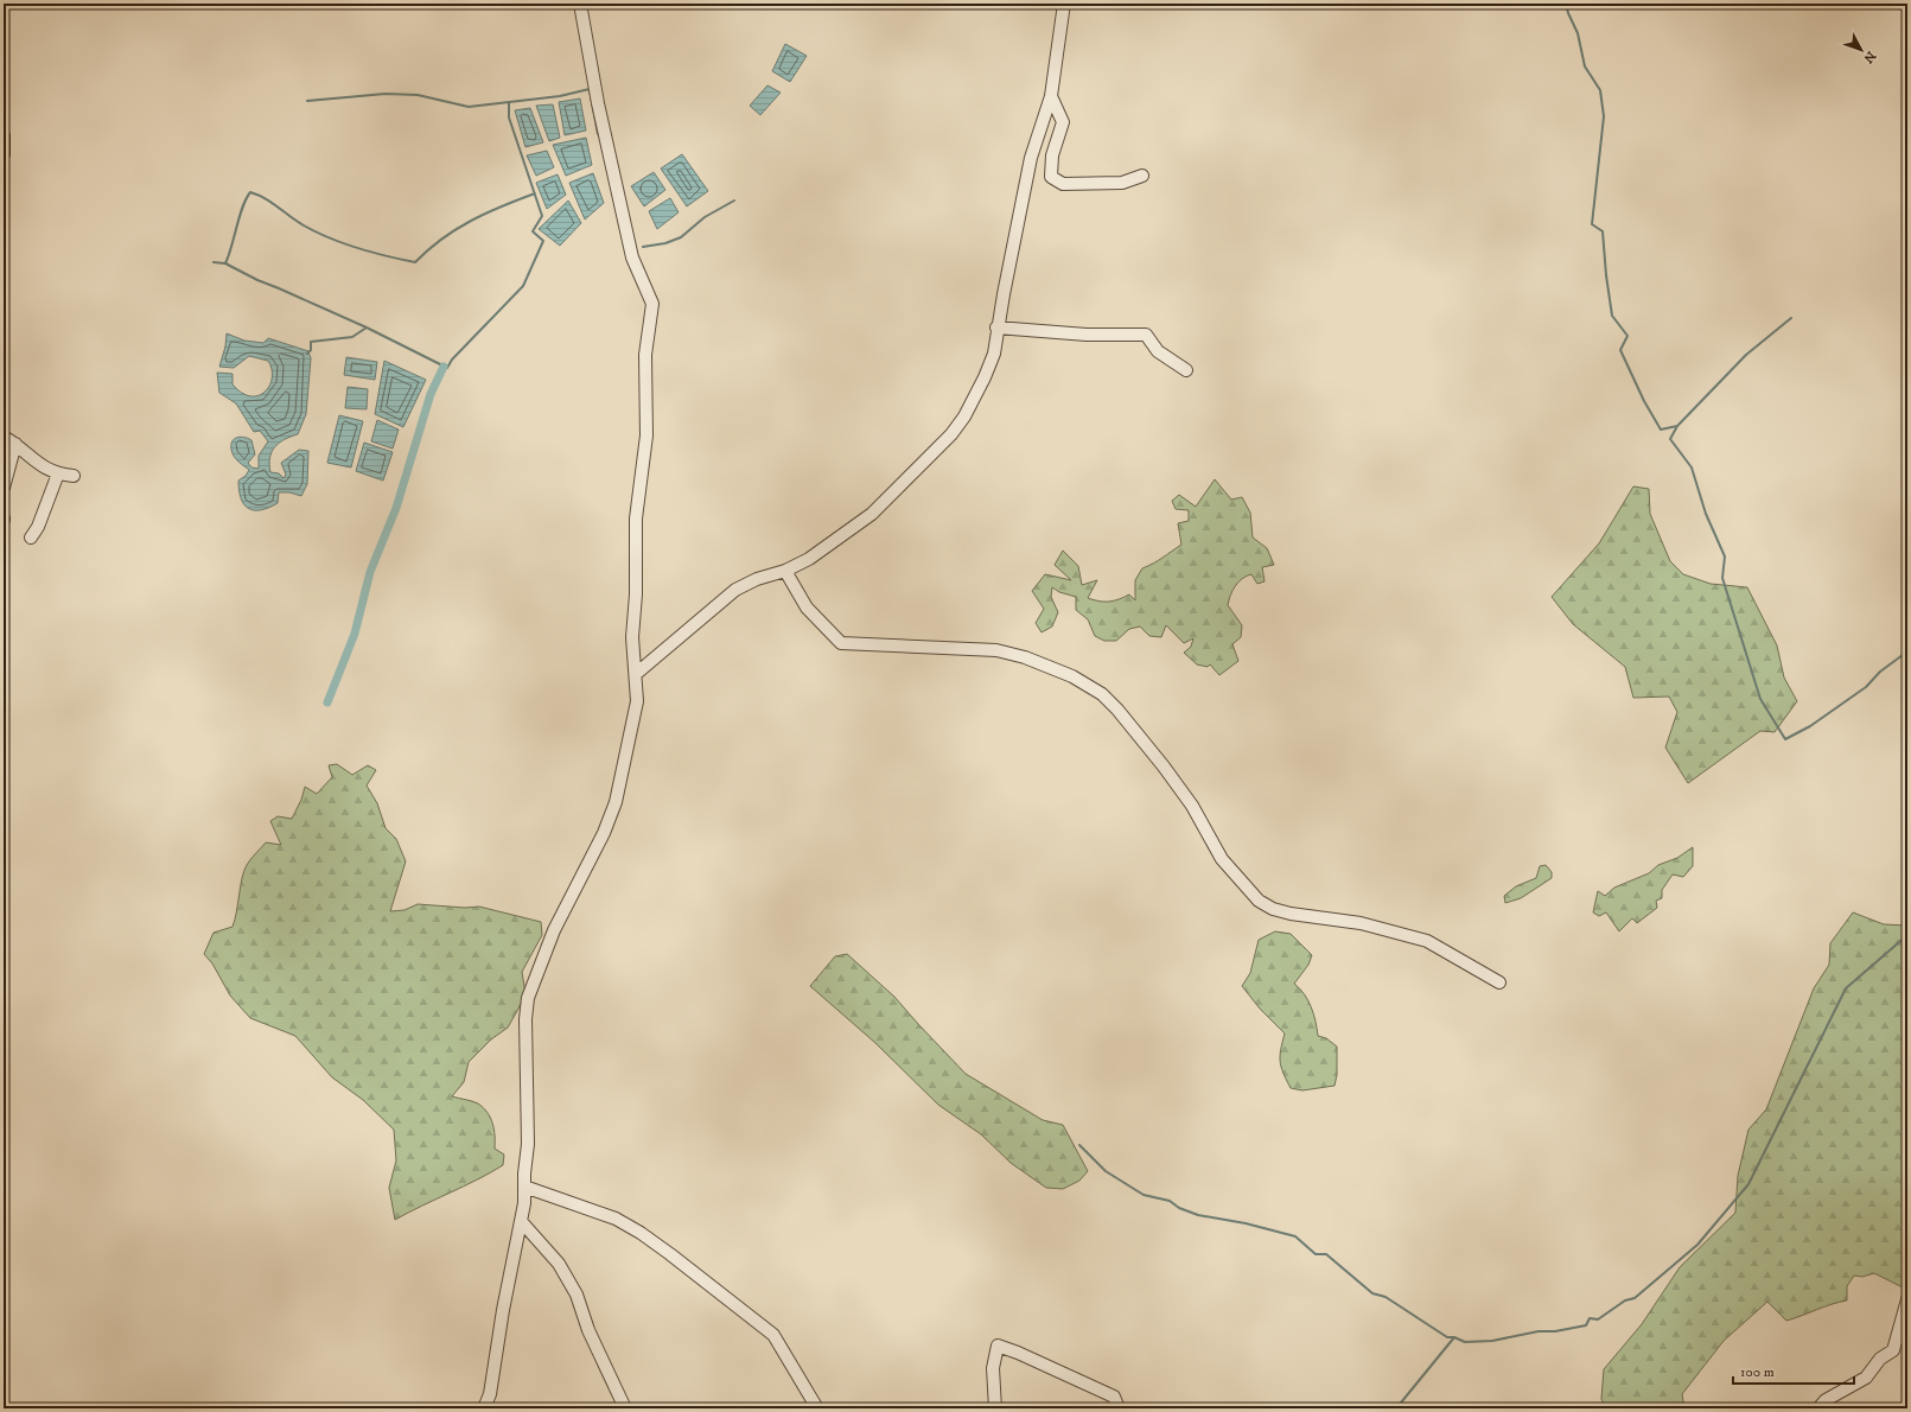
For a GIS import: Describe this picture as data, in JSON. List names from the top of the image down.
{
  "scale_bar": "100 m",
  "north": "bottom right"
}
